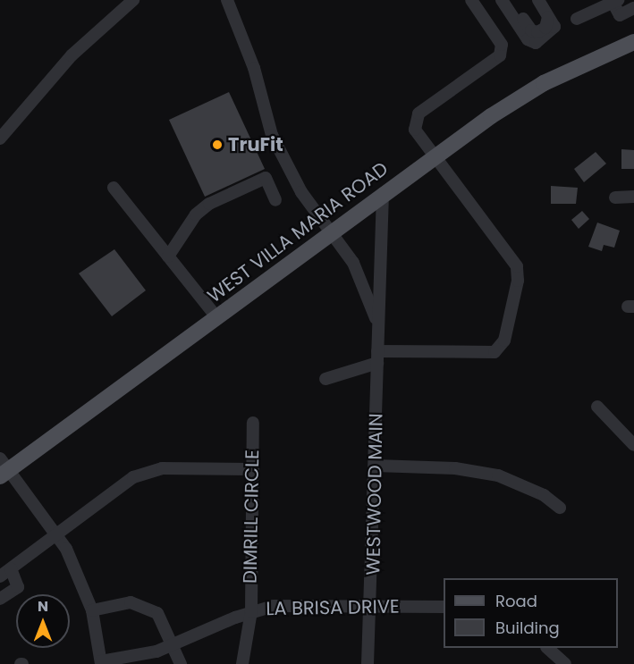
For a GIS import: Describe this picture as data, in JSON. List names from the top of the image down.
{
  "streets": {
    "main road": ["WEST VILLA MARIA ROAD"],
    "street": ["WESTWOOD MAIN", "DIMRILL CIRCLE", "LA BRISA DRIVE"]
  },
  "crossings": [
    ["WEST VILLA MARIA ROAD", "WESTWOOD MAIN"],
    ["WESTWOOD MAIN", "LA BRISA DRIVE"],
    ["DIMRILL CIRCLE", "LA BRISA DRIVE"]
  ],
  "places": ["TruFit"],
  "legend": ["Road", "Building"],
  "north": "top"
}
